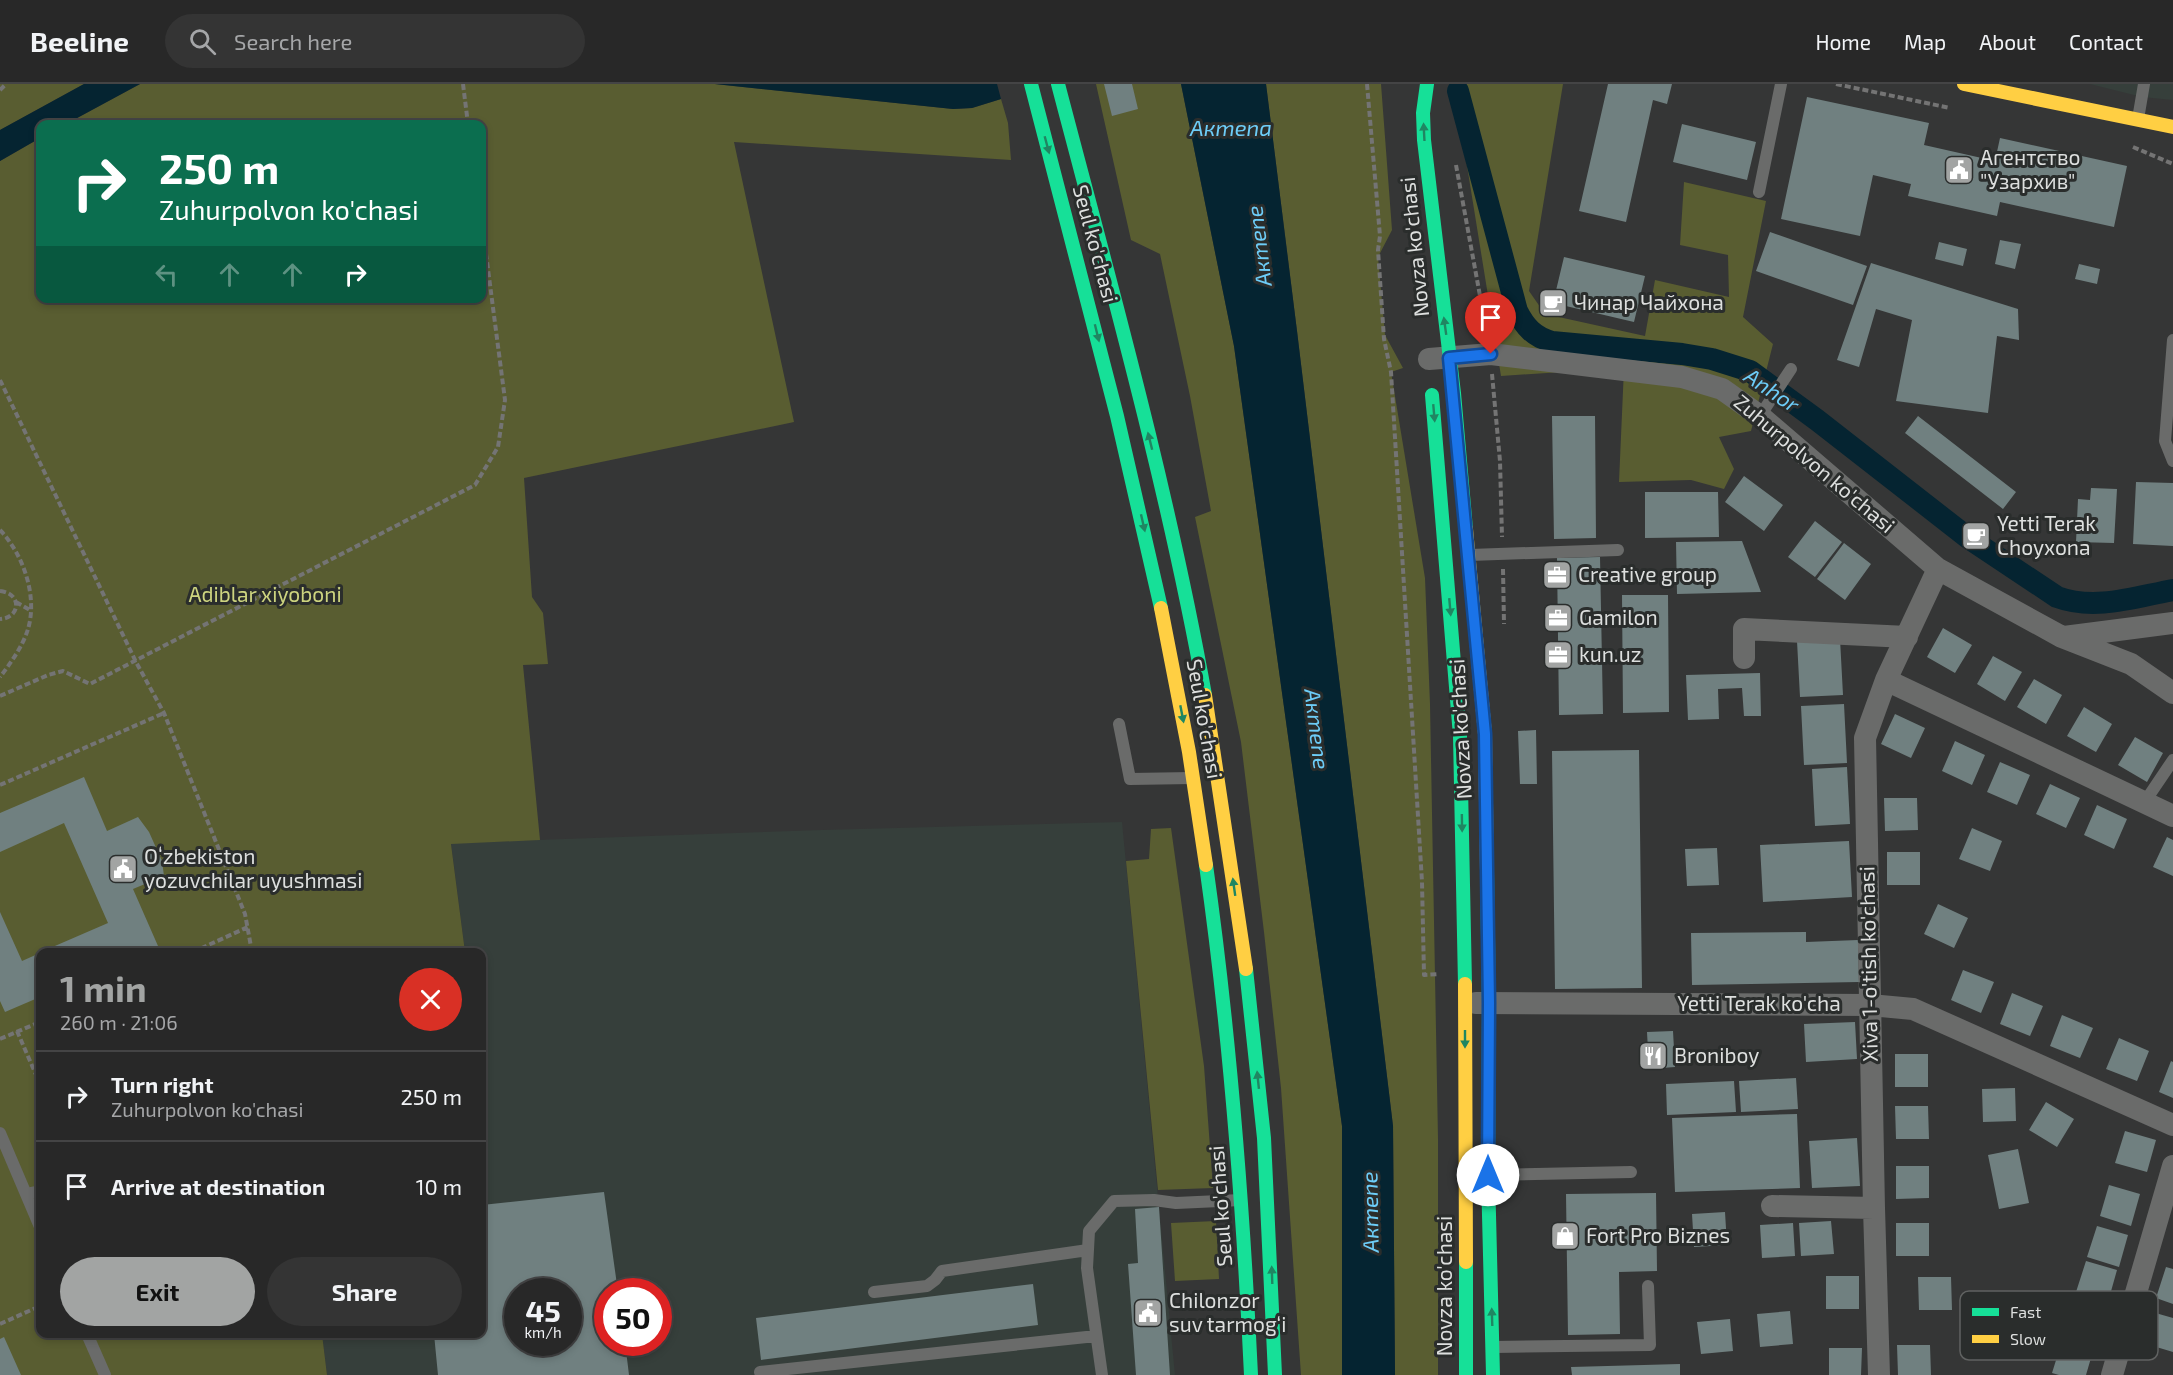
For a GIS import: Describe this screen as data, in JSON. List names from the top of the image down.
{
  "streets": {
    "main road": ["Seul ko'chasi", "Novza ko'chasi"],
    "street": ["Zuhurpolvon ko'chasi", "Xiva 1-o'tish ko'chasi", "Yetti Terak ko'cha"]
  },
  "crossings": [
    ["Novza ko'chasi", "Zuhurpolvon ko'chasi"],
    ["Novza ko'chasi", "Yetti Terak ko'cha"],
    ["Zuhurpolvon ko'chasi", "Xiva 1-o'tish ko'chasi"],
    ["Xiva 1-o'tish ko'chasi", "Yetti Terak ko'cha"]
  ],
  "water": ["Актепа", "Актепе", "Anhor"],
  "parks": ["Adiblar xiyoboni"],
  "places": {
    "public building": ["Агентство \"Узархив\"", "Oʻzbekiston yozuvchilar uyushmasi", "Chilonzor suv tarmog‘i"],
    "cafe": ["Чинар Чайхона", "Yetti Terak Choyxona"],
    "office": ["Creative group", "Gamilon", "kun.uz"],
    "restaurant": ["Broniboy"],
    "shop": ["Fort Pro Biznes"]
  },
  "legend": ["Fast", "Slow"],
  "page": {
    "header": "Beeline",
    "search": "Search here",
    "nav": [
      "Home",
      "Map",
      "About",
      "Contact"
    ],
    "turn": ["250 m", "Zuhurpolvon ko'chasi"],
    "heading": ["1 min", "260 m · 21:06"],
    "list": [
      {
        "name": "Turn right",
        "note": "Zuhurpolvon ko'chasi",
        "value": "250 m"
      },
      {
        "name": "Arrive at destination",
        "value": "10 m"
      }
    ],
    "buttons": ["Exit", "Share"],
    "speed": "45 km/h",
    "limit": "50"
  }
}
